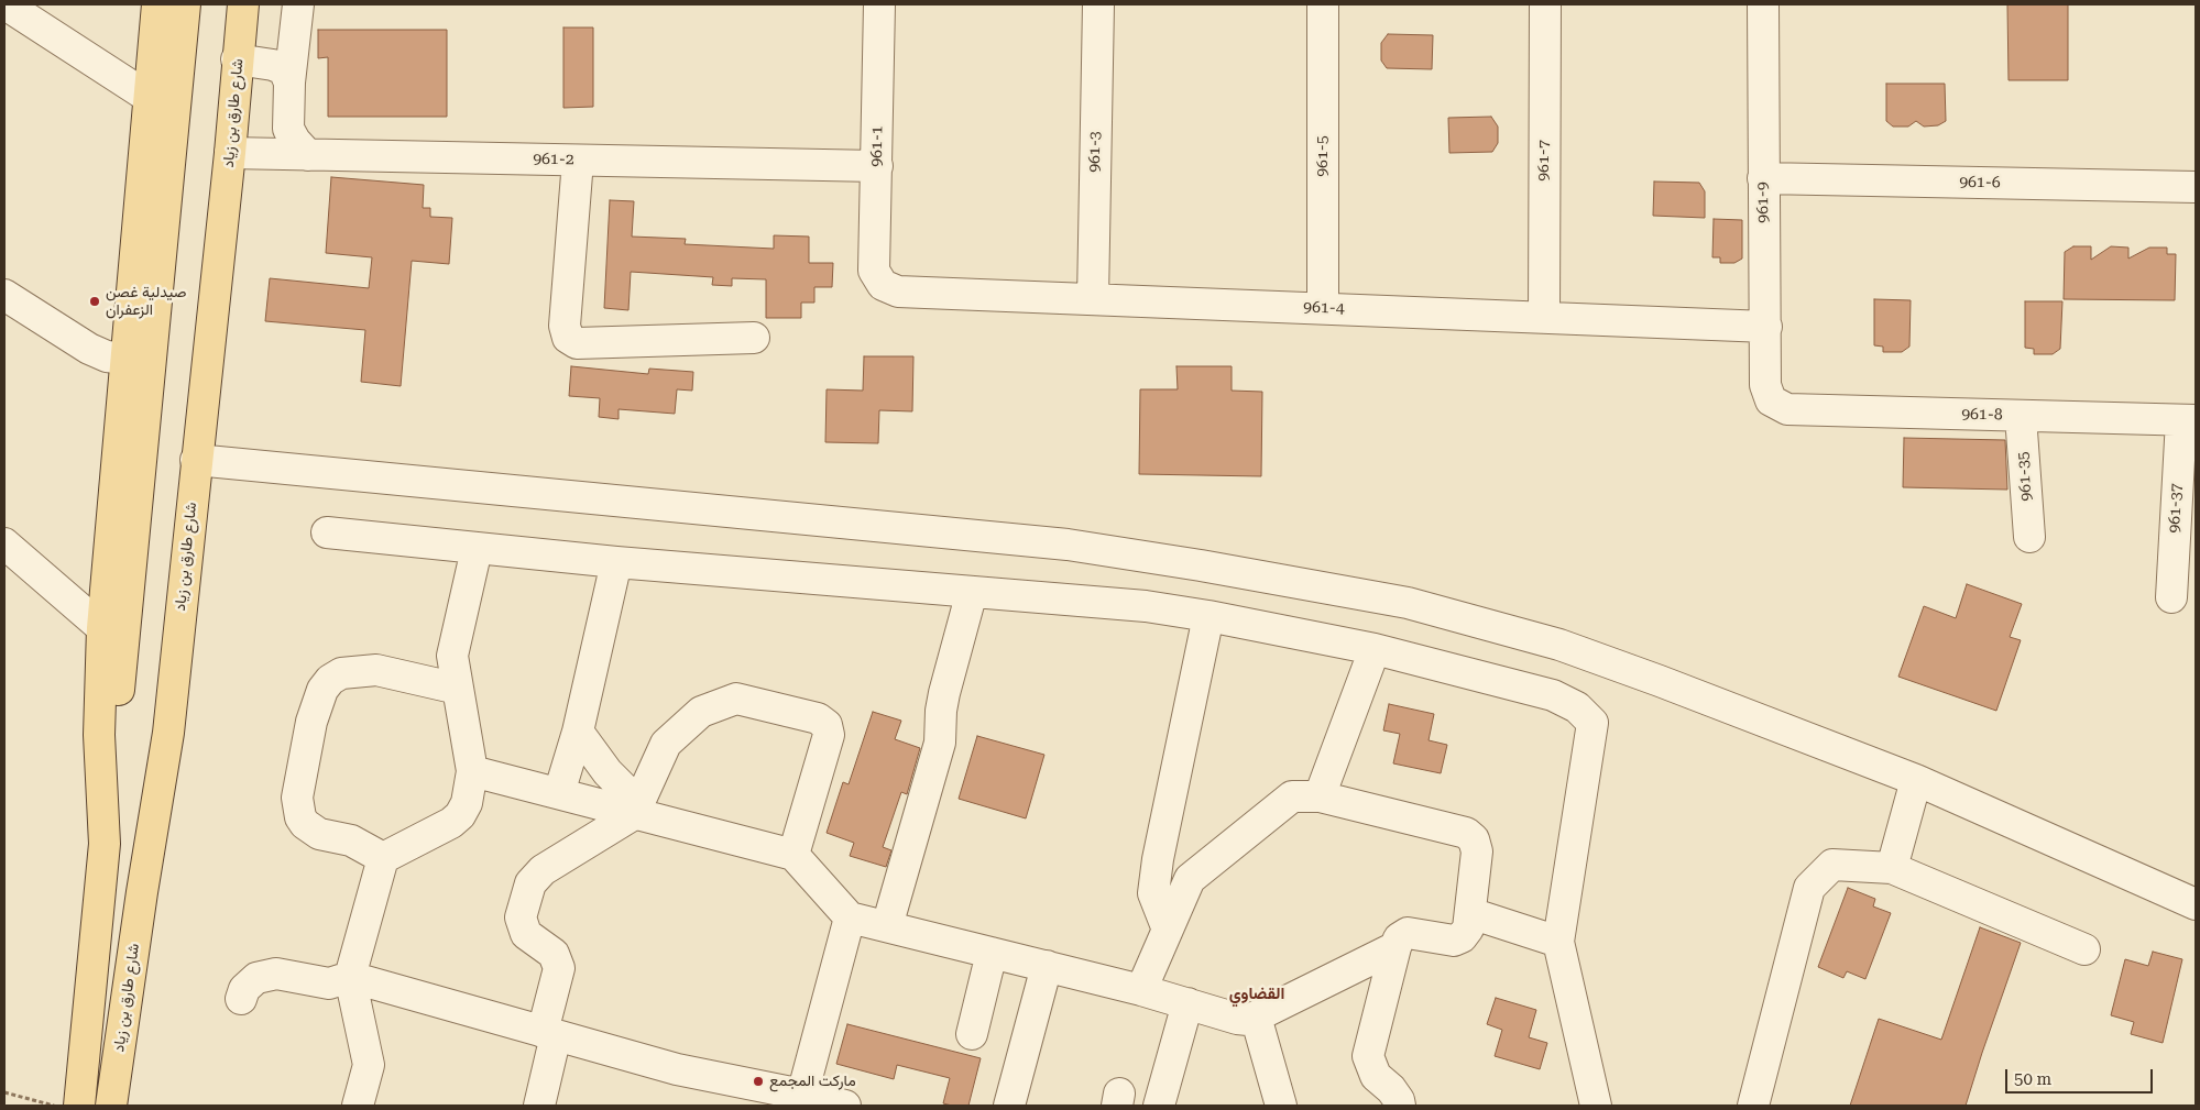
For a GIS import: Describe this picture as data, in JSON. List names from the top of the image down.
{
  "streets": {
    "main road": ["شارع طارق بن زياد"],
    "street": [
      "961-1",
      "961-3",
      "961-5",
      "961-2",
      "961-7",
      "961-6",
      "961-9",
      "961-4",
      "961-8",
      "961-35",
      "961-37"
    ]
  },
  "crossings": [
    ["شارع طارق بن زياد", "961-2"],
    ["961-1", "961-2"],
    ["961-1", "961-4"],
    ["961-3", "961-4"],
    ["961-5", "961-4"],
    ["961-7", "961-4"],
    ["961-6", "961-9"],
    ["961-9", "961-4"],
    ["961-9", "961-8"],
    ["961-8", "961-35"],
    ["961-8", "961-37"]
  ],
  "districts": ["القضاوي"],
  "places": ["صيدلية غصن الزعفران", "ماركت المجمع"],
  "scale_bar": "50 m"
}
